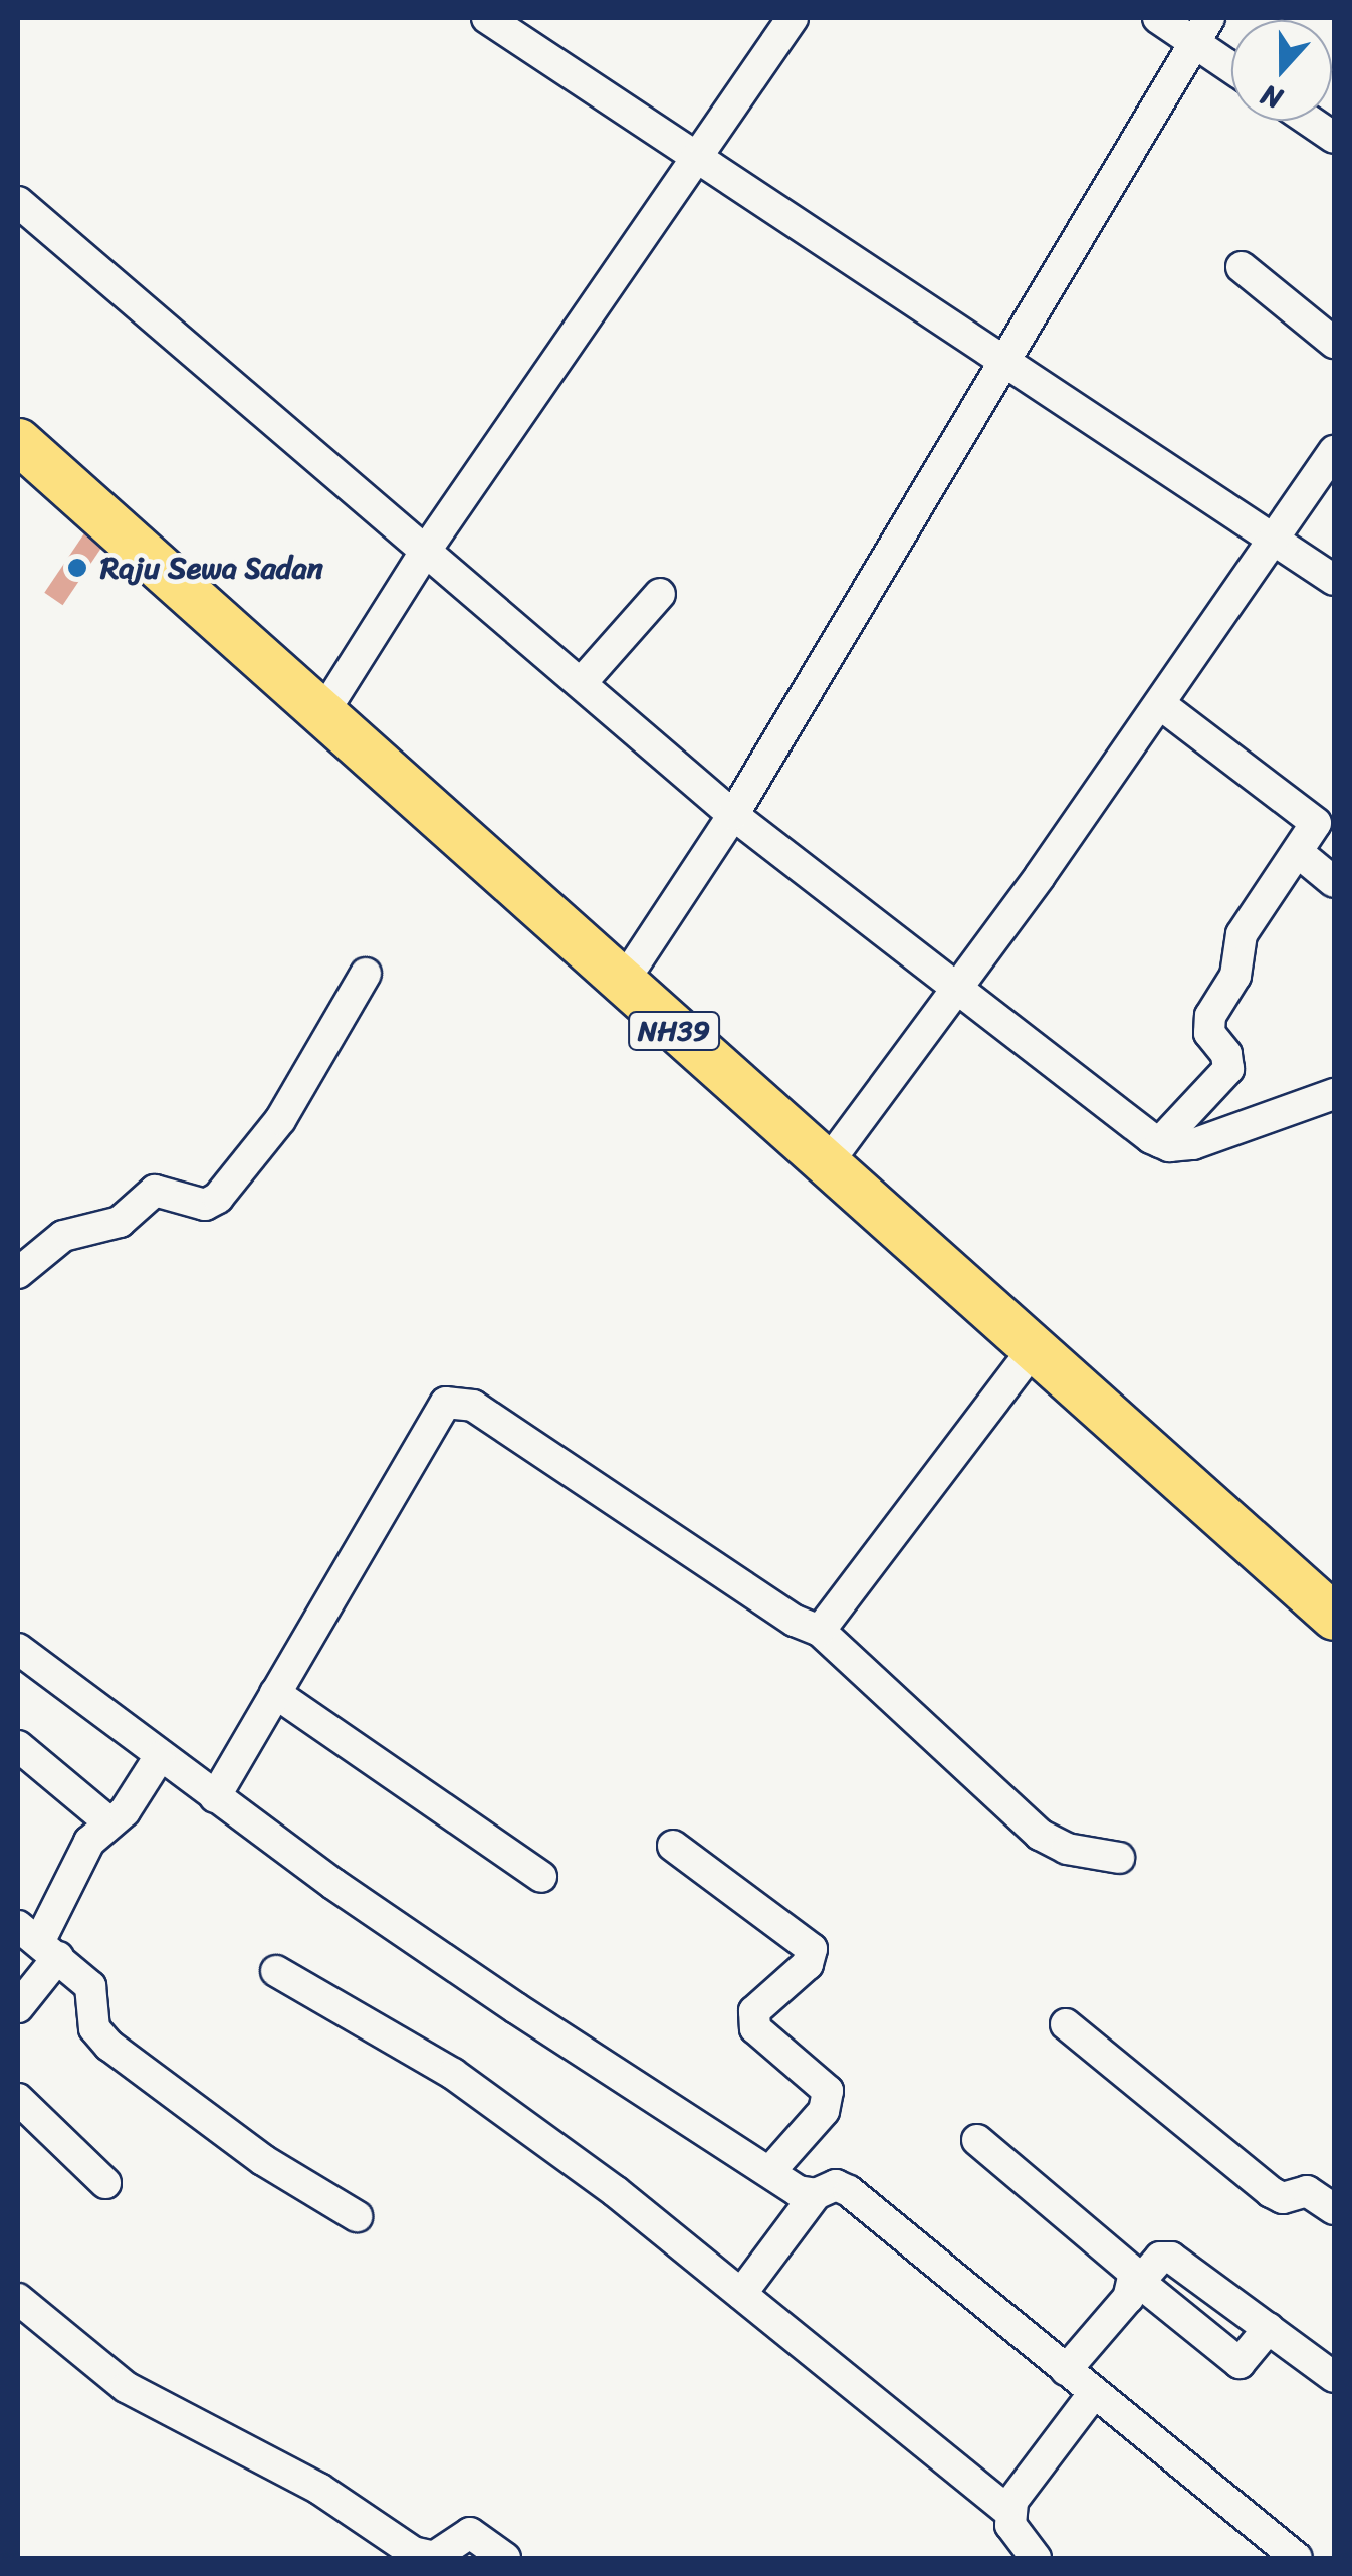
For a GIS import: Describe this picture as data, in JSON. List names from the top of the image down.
{
  "streets": {
    "highway": ["NH39"]
  },
  "places": ["Raju Sewa Sadan"],
  "north": "bottom"
}
